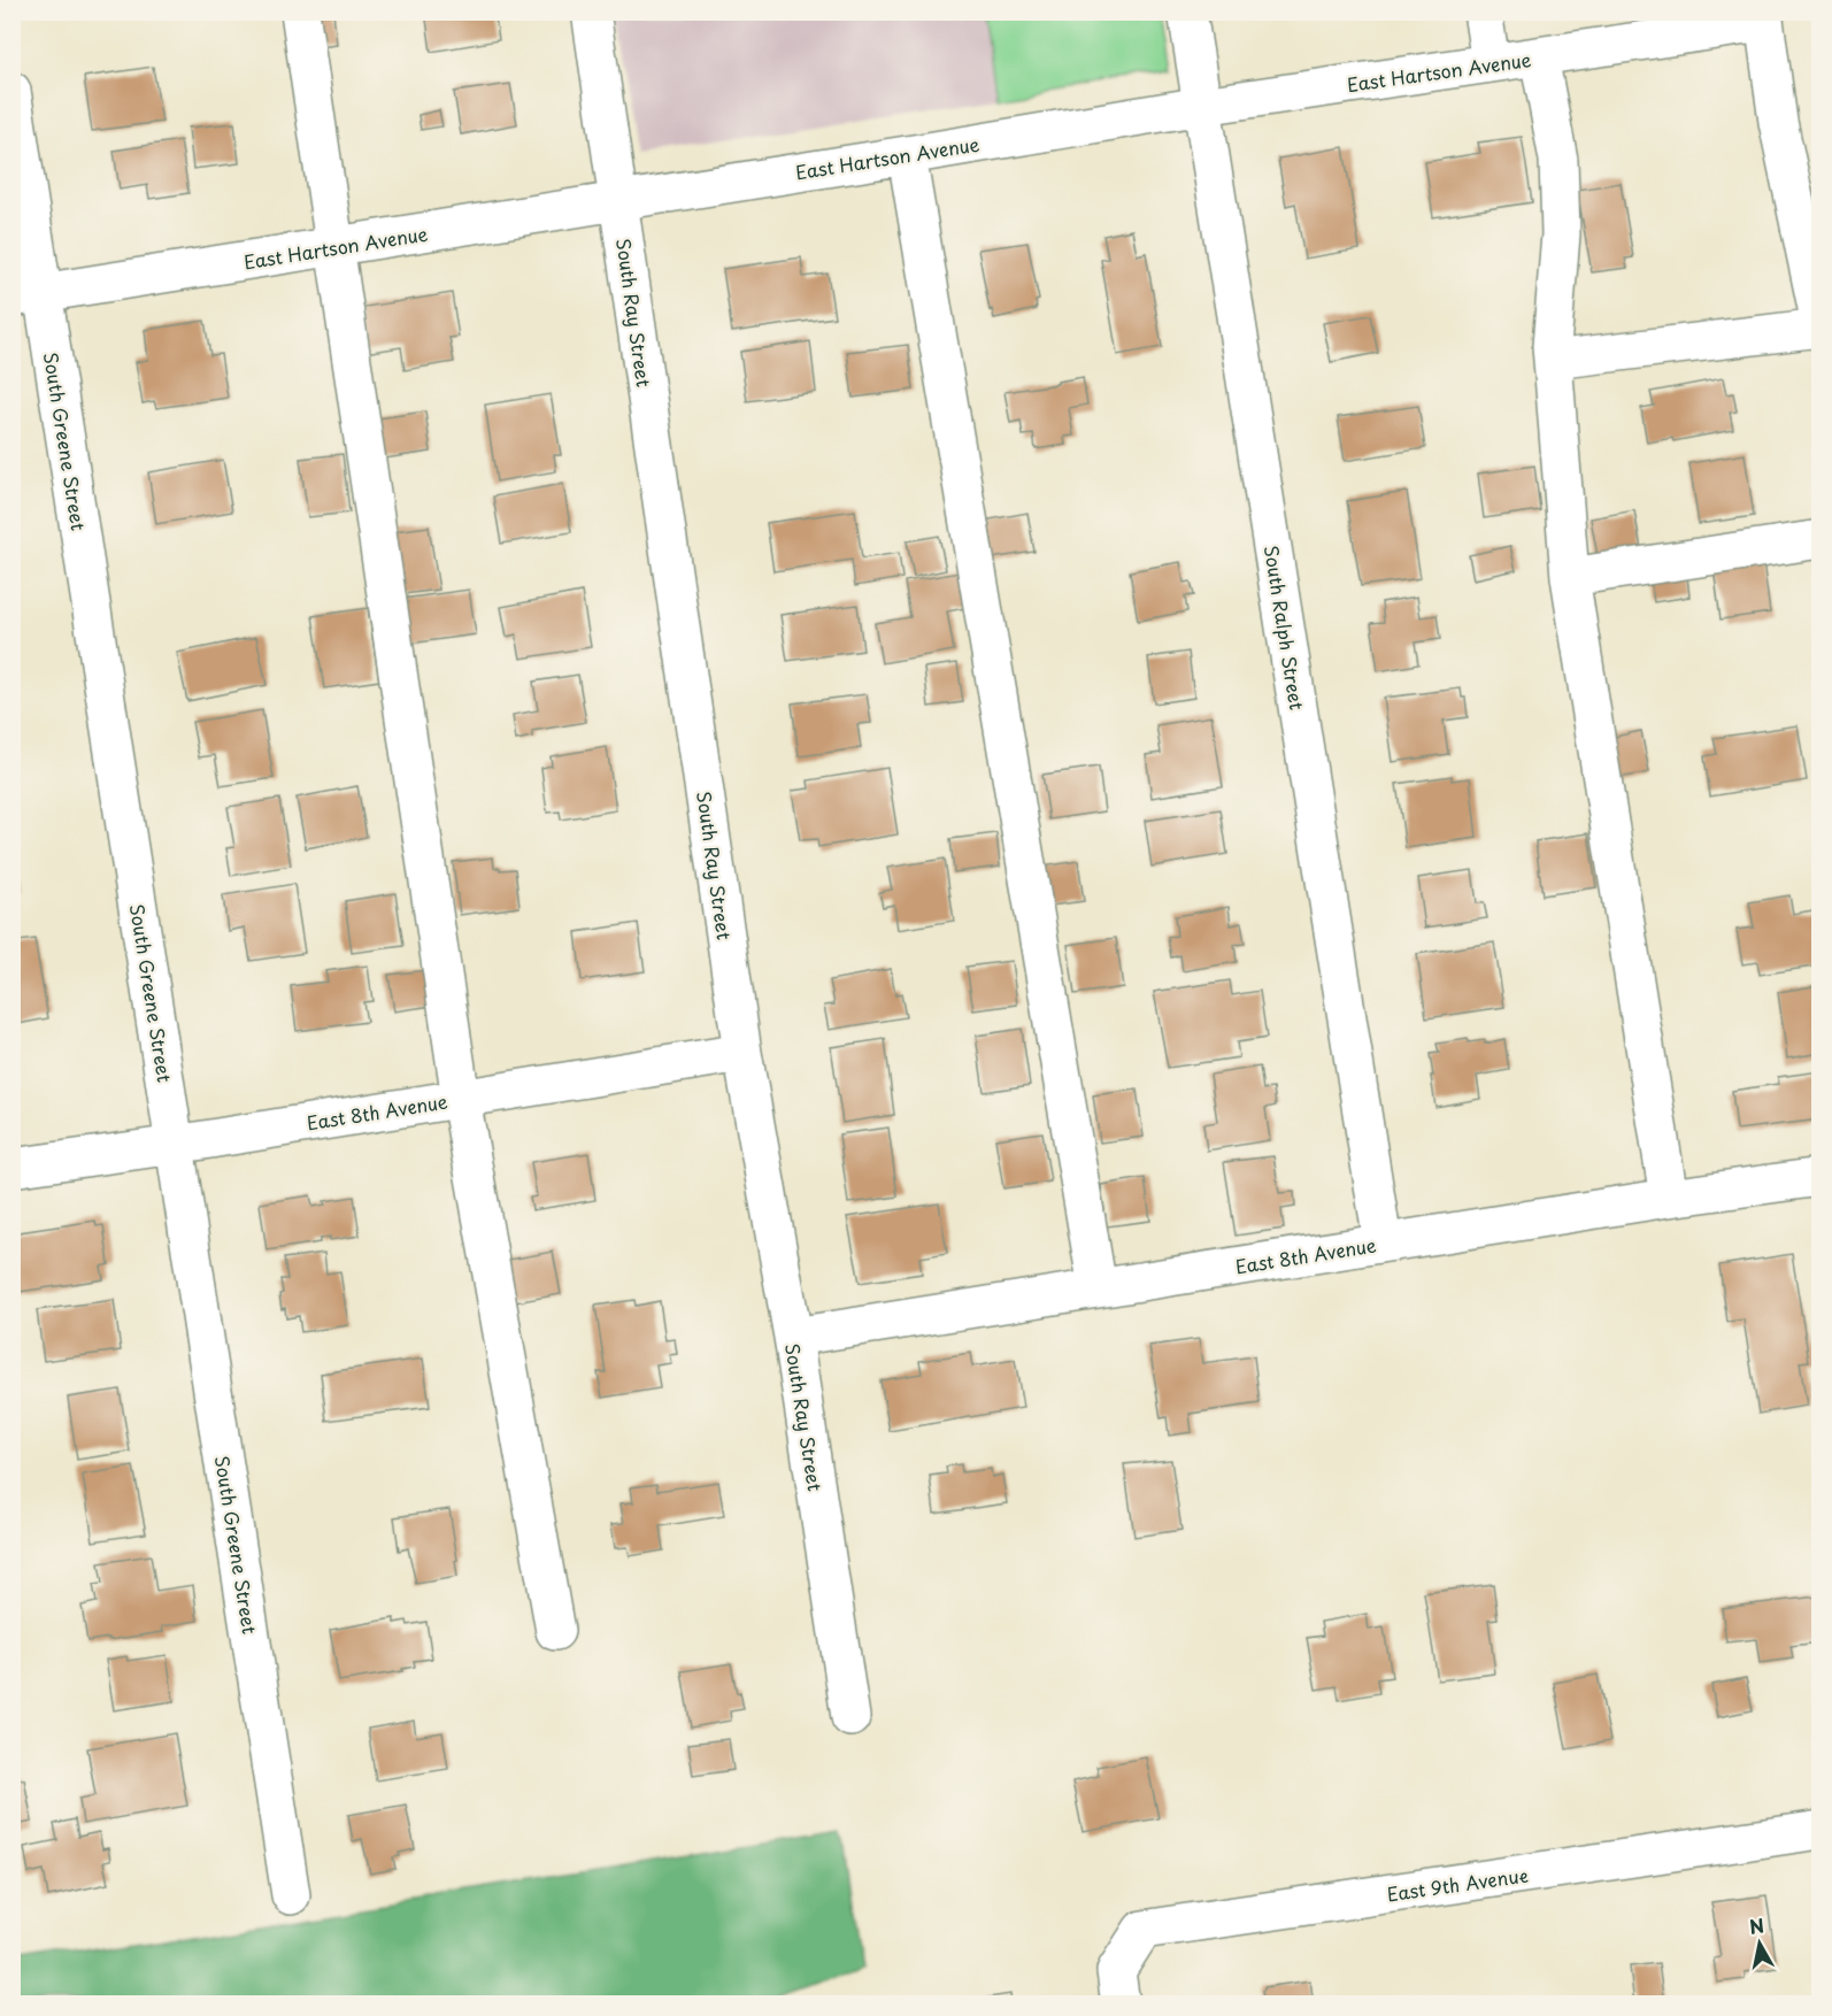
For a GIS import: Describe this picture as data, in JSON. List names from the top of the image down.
{
  "streets": {
    "street": [
      "East Hartson Avenue",
      "South Ray Street",
      "South Greene Street",
      "South Ralph Street",
      "East 8th Avenue",
      "East 9th Avenue"
    ]
  },
  "crossings": [
    ["East Hartson Avenue", "South Ray Street"],
    ["East Hartson Avenue", "South Greene Street"],
    ["East Hartson Avenue", "South Ralph Street"],
    ["South Ray Street", "East 8th Avenue"],
    ["South Greene Street", "East 8th Avenue"],
    ["South Ralph Street", "East 8th Avenue"]
  ],
  "north": "top"
}
